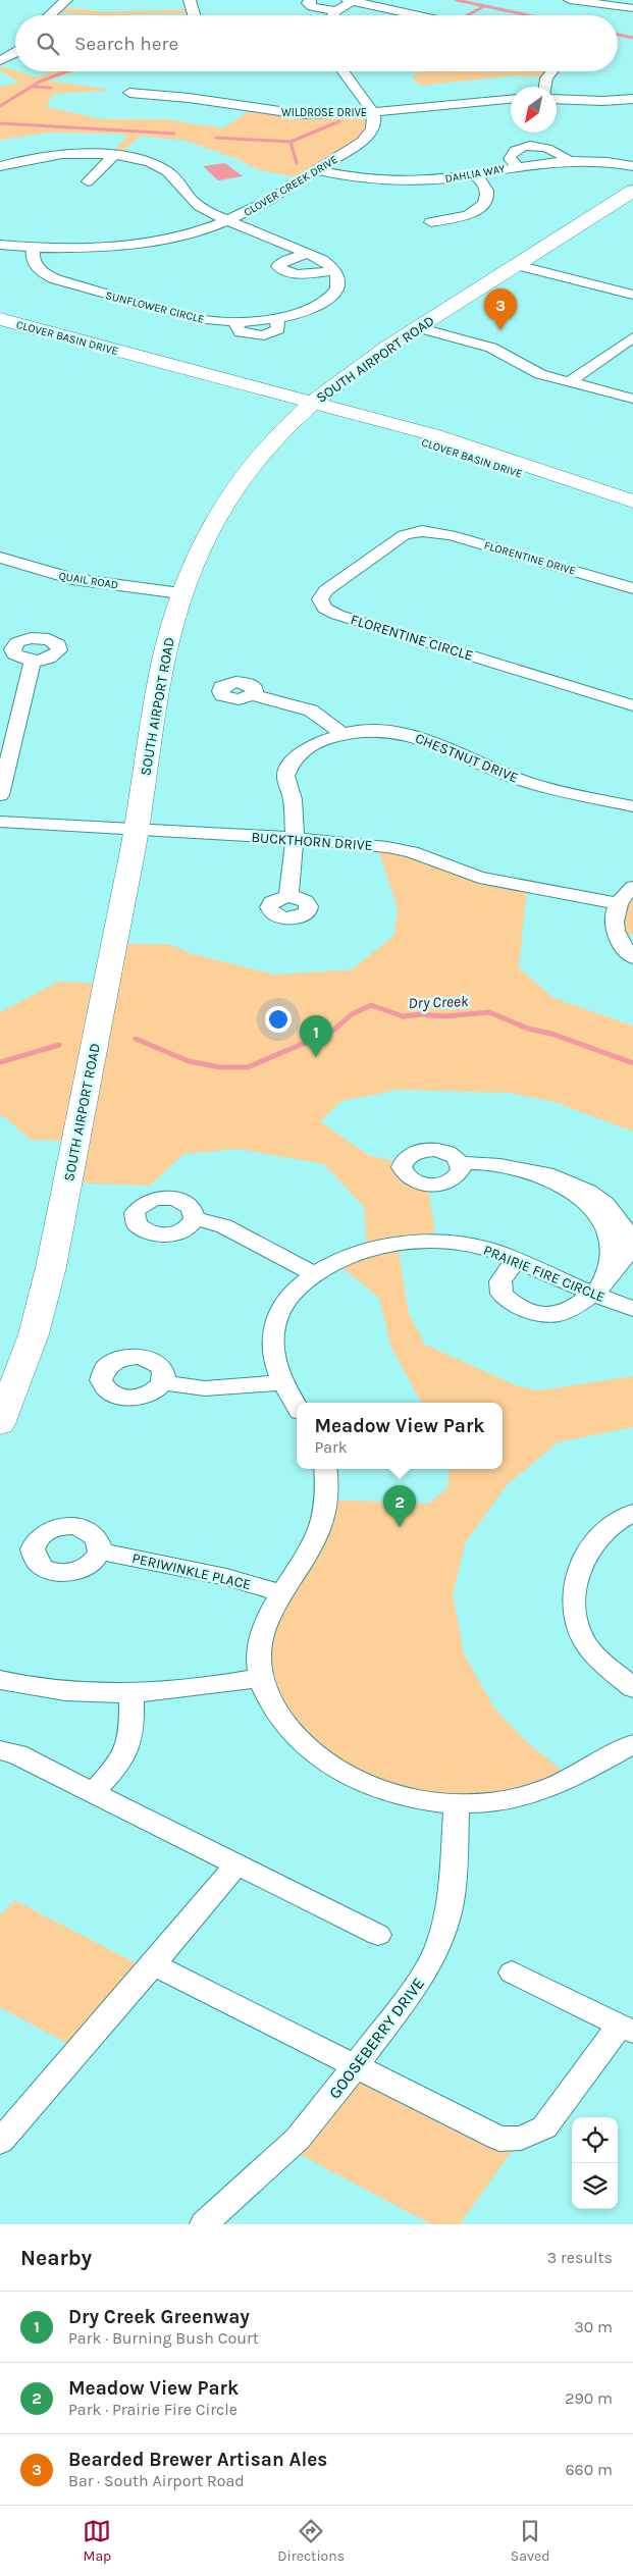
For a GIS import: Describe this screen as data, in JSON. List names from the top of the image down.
{
  "streets": {
    "main road": ["CLOVER BASIN DRIVE", "SOUTH AIRPORT ROAD"],
    "street": [
      "WILDROSE DRIVE",
      "DAHLIA WAY",
      "CLOVER CREEK DRIVE",
      "SUNFLOWER CIRCLE",
      "FLORENTINE DRIVE",
      "QUAIL ROAD",
      "FLORENTINE CIRCLE",
      "CHESTNUT DRIVE",
      "BUCKTHORN DRIVE",
      "PRAIRIE FIRE CIRCLE",
      "PERIWINKLE PLACE",
      "GOOSEBERRY DRIVE"
    ]
  },
  "crossings": [
    ["WILDROSE DRIVE", "CLOVER CREEK DRIVE"],
    ["DAHLIA WAY", "CLOVER CREEK DRIVE"],
    ["CLOVER CREEK DRIVE", "SUNFLOWER CIRCLE"],
    ["CLOVER BASIN DRIVE", "SOUTH AIRPORT ROAD"],
    ["SOUTH AIRPORT ROAD", "QUAIL ROAD"],
    ["SOUTH AIRPORT ROAD", "BUCKTHORN DRIVE"],
    ["FLORENTINE DRIVE", "FLORENTINE CIRCLE"],
    ["CHESTNUT DRIVE", "BUCKTHORN DRIVE"]
  ],
  "water": ["Dry Creek"],
  "north": "bottom left",
  "page": {
    "search": "Search here",
    "pins": ["3", "1", "2"],
    "popup": ["Meadow View Park", "Park"],
    "heading": ["Nearby", "3 results"],
    "list": [
      {
        "mark": "1",
        "name": "Dry Creek Greenway",
        "note": "Park · Burning Bush Court",
        "value": "30 m"
      },
      {
        "mark": "2",
        "name": "Meadow View Park",
        "note": "Park · Prairie Fire Circle",
        "value": "290 m"
      },
      {
        "mark": "3",
        "name": "Bearded Brewer Artisan Ales",
        "note": "Bar · South Airport Road",
        "value": "660 m"
      }
    ],
    "nav": ["Map", "Directions", "Saved"]
  }
}
